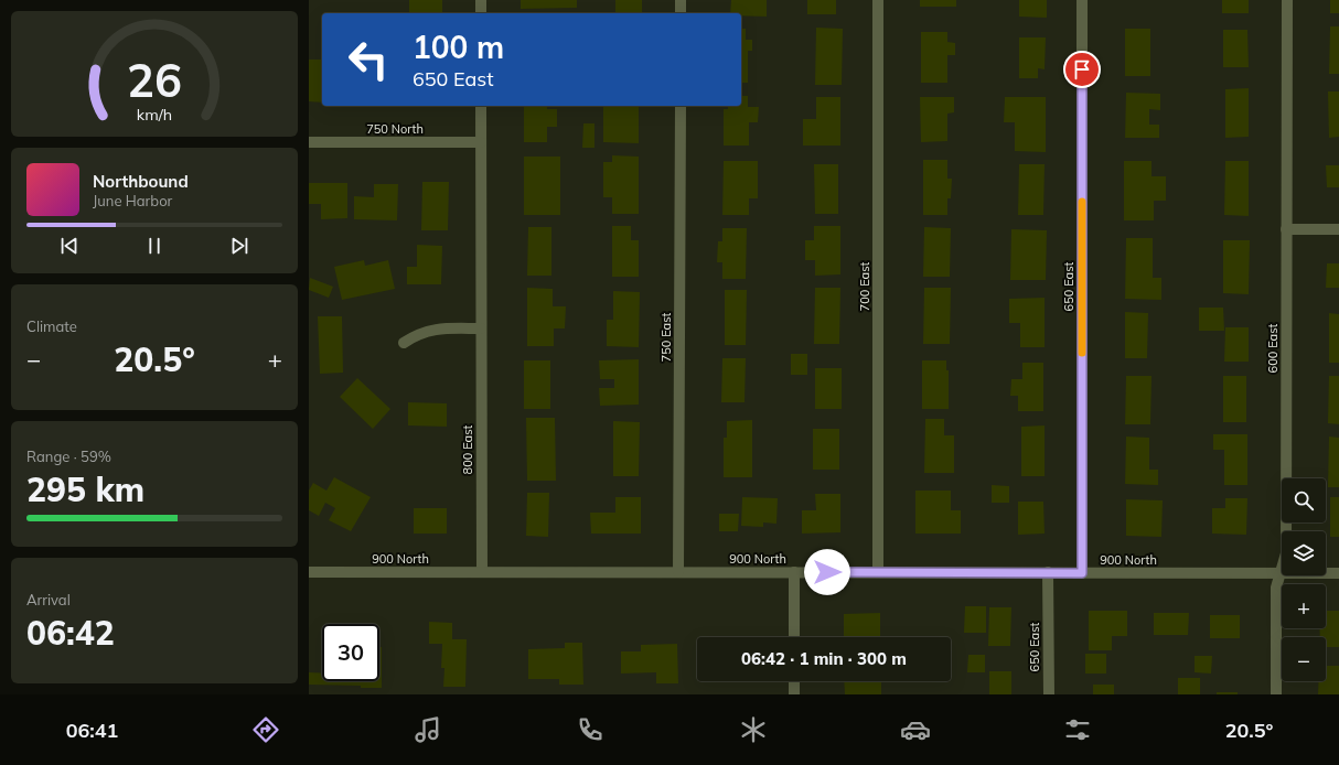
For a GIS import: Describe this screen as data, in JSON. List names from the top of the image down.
{
  "streets": {
    "street": [
      "750 North",
      "700 East",
      "650 East",
      "750 East",
      "600 East",
      "800 East",
      "900 North"
    ]
  },
  "crossings": [
    ["750 North", "800 East"],
    ["700 East", "900 North"],
    ["650 East", "900 North"],
    ["750 East", "900 North"],
    ["600 East", "900 North"],
    ["800 East", "900 North"]
  ],
  "page": {
    "turn": ["100 m", "650 East"],
    "song": ["Northbound", "June Harbor"],
    "tile": [
      "Climate",
      ["Range · 59%", "295 km"],
      ["Arrival", "06:42"]
    ],
    "heat": ["−", "20.5°", "+"],
    "map_buttons": ["+", "−"],
    "limit": "30",
    "trip": "06:42 · 1 min · 300 m",
    "tabs": ["06:41", "20.5°"],
    "gauge": ["26", "km/h"]
  }
}
